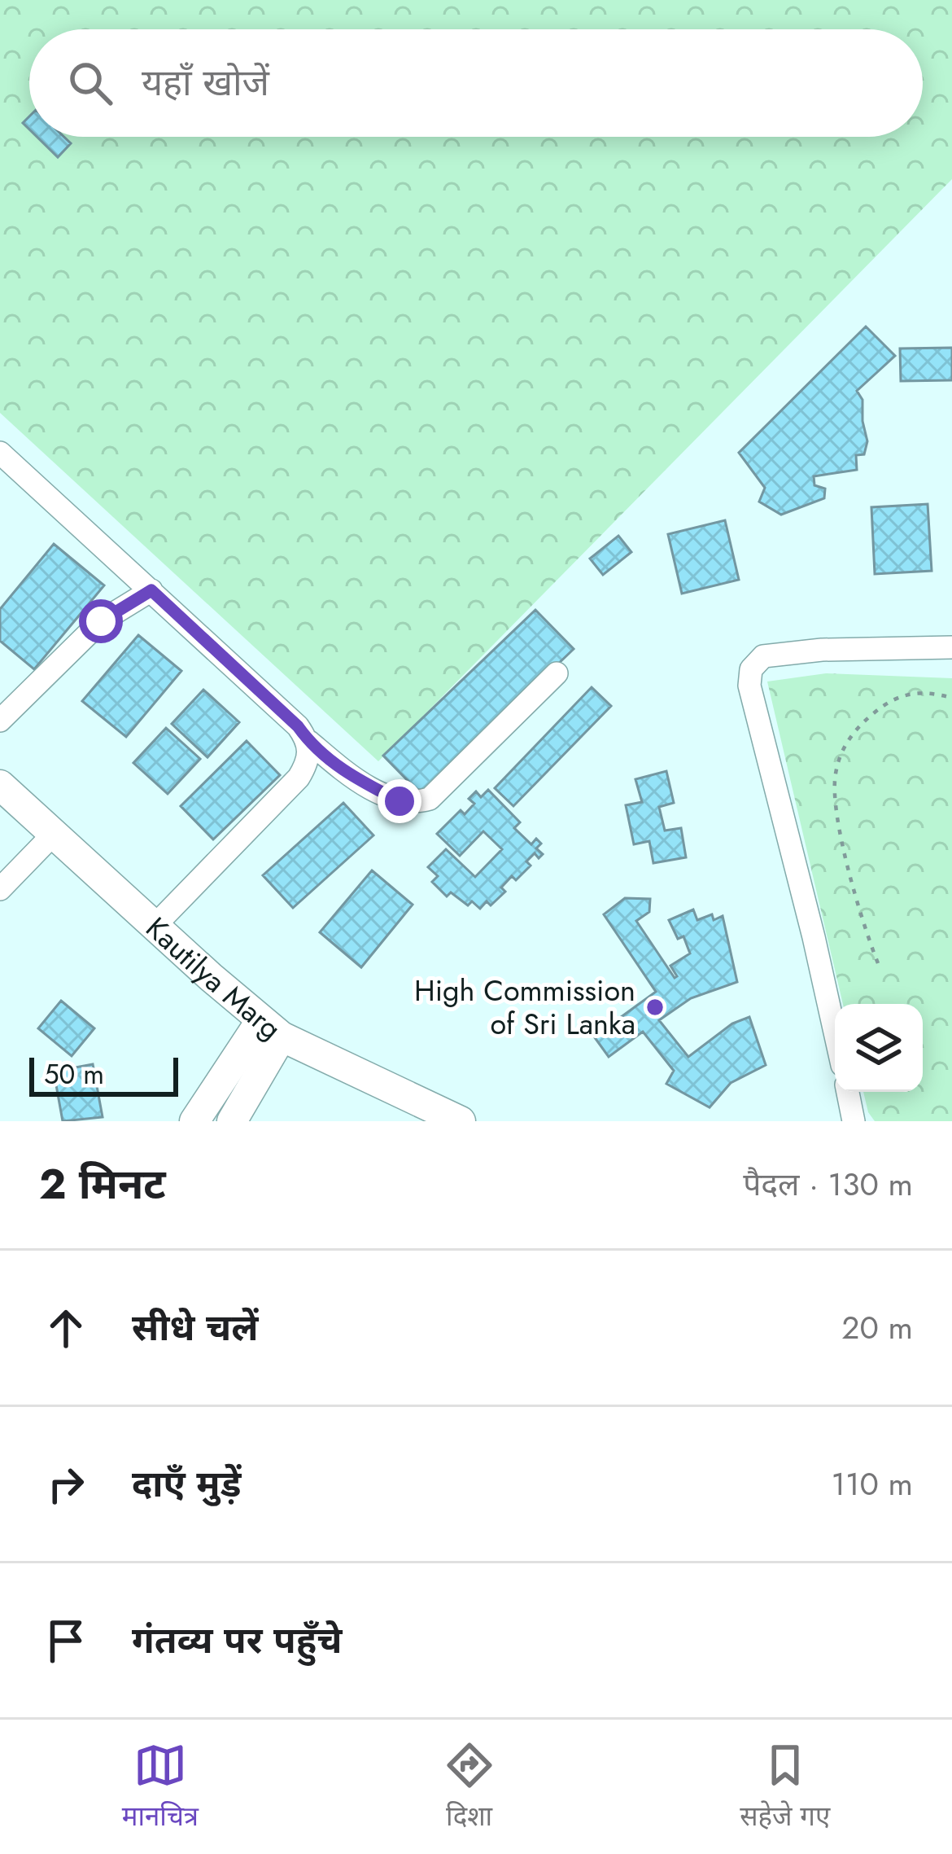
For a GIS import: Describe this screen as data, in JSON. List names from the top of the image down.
{
  "streets": {
    "street": ["Kautilya Marg"]
  },
  "places": ["High Commission of Sri Lanka"],
  "scale_bar": "50 m",
  "page": {
    "search": "यहाँ खोजें",
    "scale": "50 m",
    "heading": ["2 मिनट", "पैदल · 130 m"],
    "list": [
      ["सीधे चलें", "20 m"],
      ["दाएँ मुड़ें", "110 m"],
      "गंतव्य पर पहुँचे"
    ],
    "nav": ["मानचित्र", "दिशा", "सहेजे गए"]
  }
}
